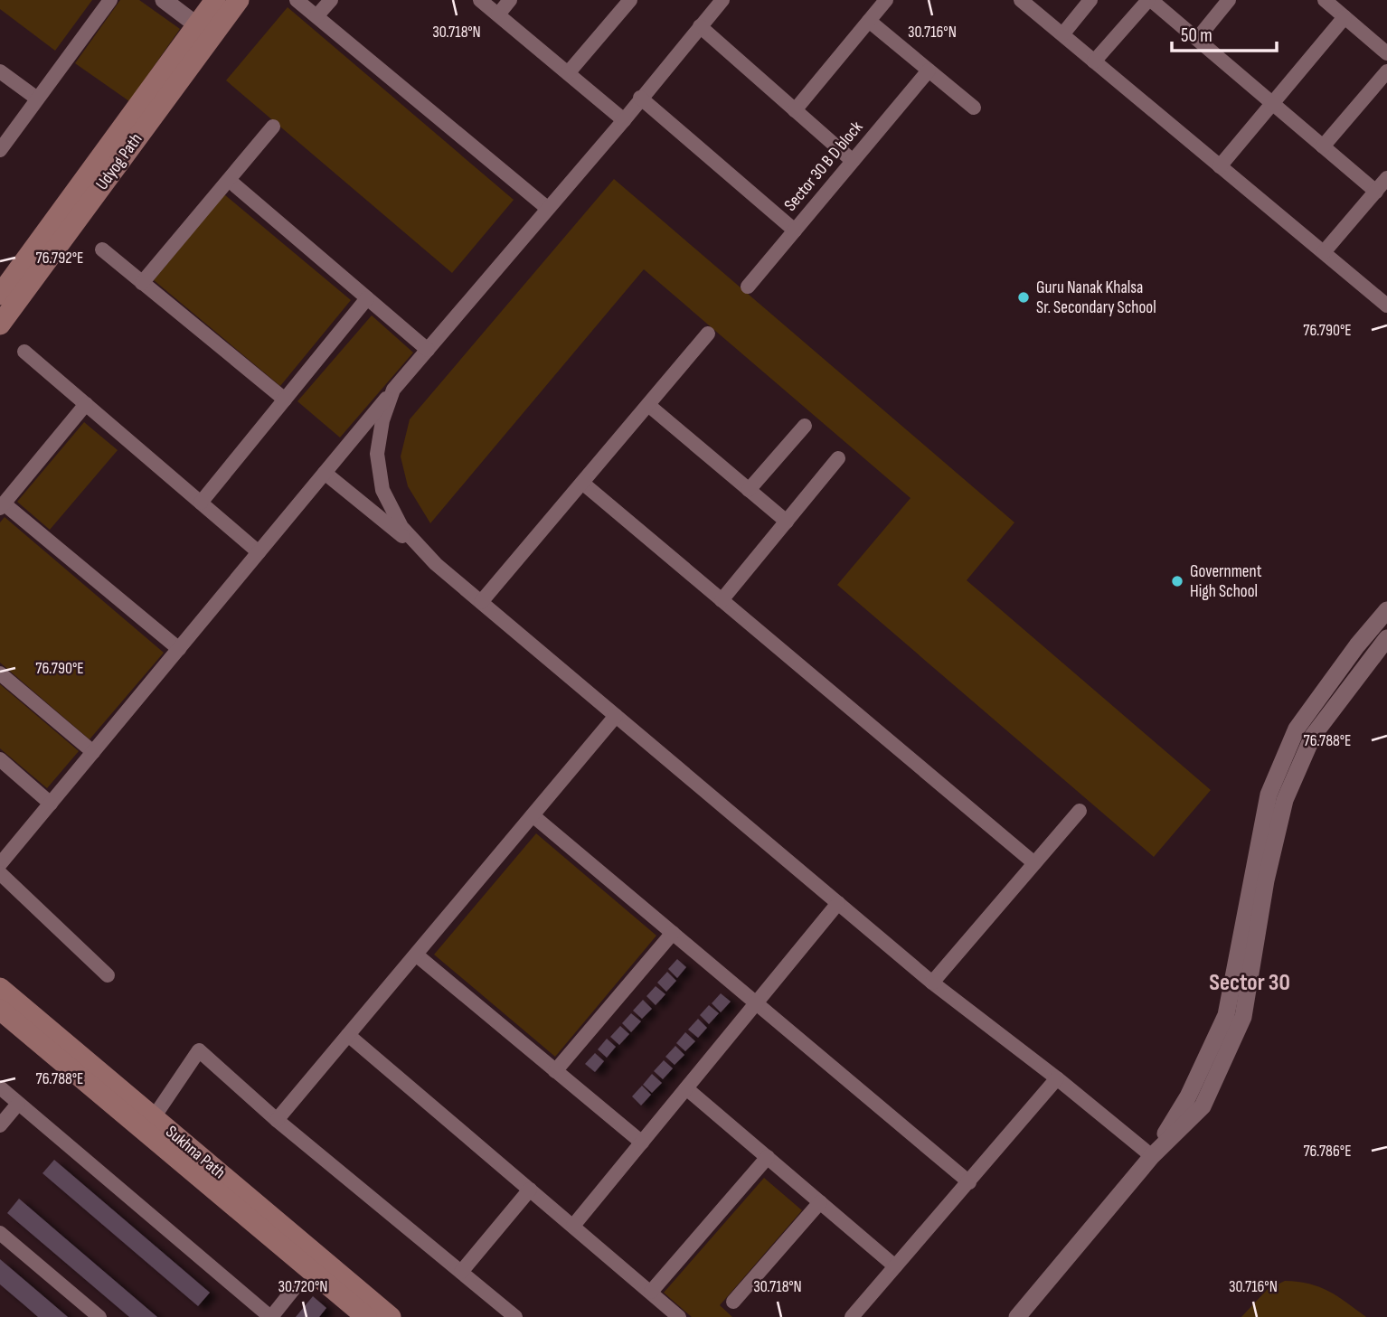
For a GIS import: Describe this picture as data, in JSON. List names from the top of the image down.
{
  "streets": {
    "main road": ["Udyog Path", "Sukhna Path"],
    "street": ["Sector 30 B D block"]
  },
  "districts": ["Sector 30"],
  "places": ["Guru Nanak Khalsa Sr. Secondary School", "Government High School"],
  "scale_bar": "50 m",
  "coordinates": [
    "30.718°N",
    "30.716°N",
    "76.792°E",
    "76.790°E",
    "76.788°E",
    "76.786°E",
    "30.720°N"
  ]
}
